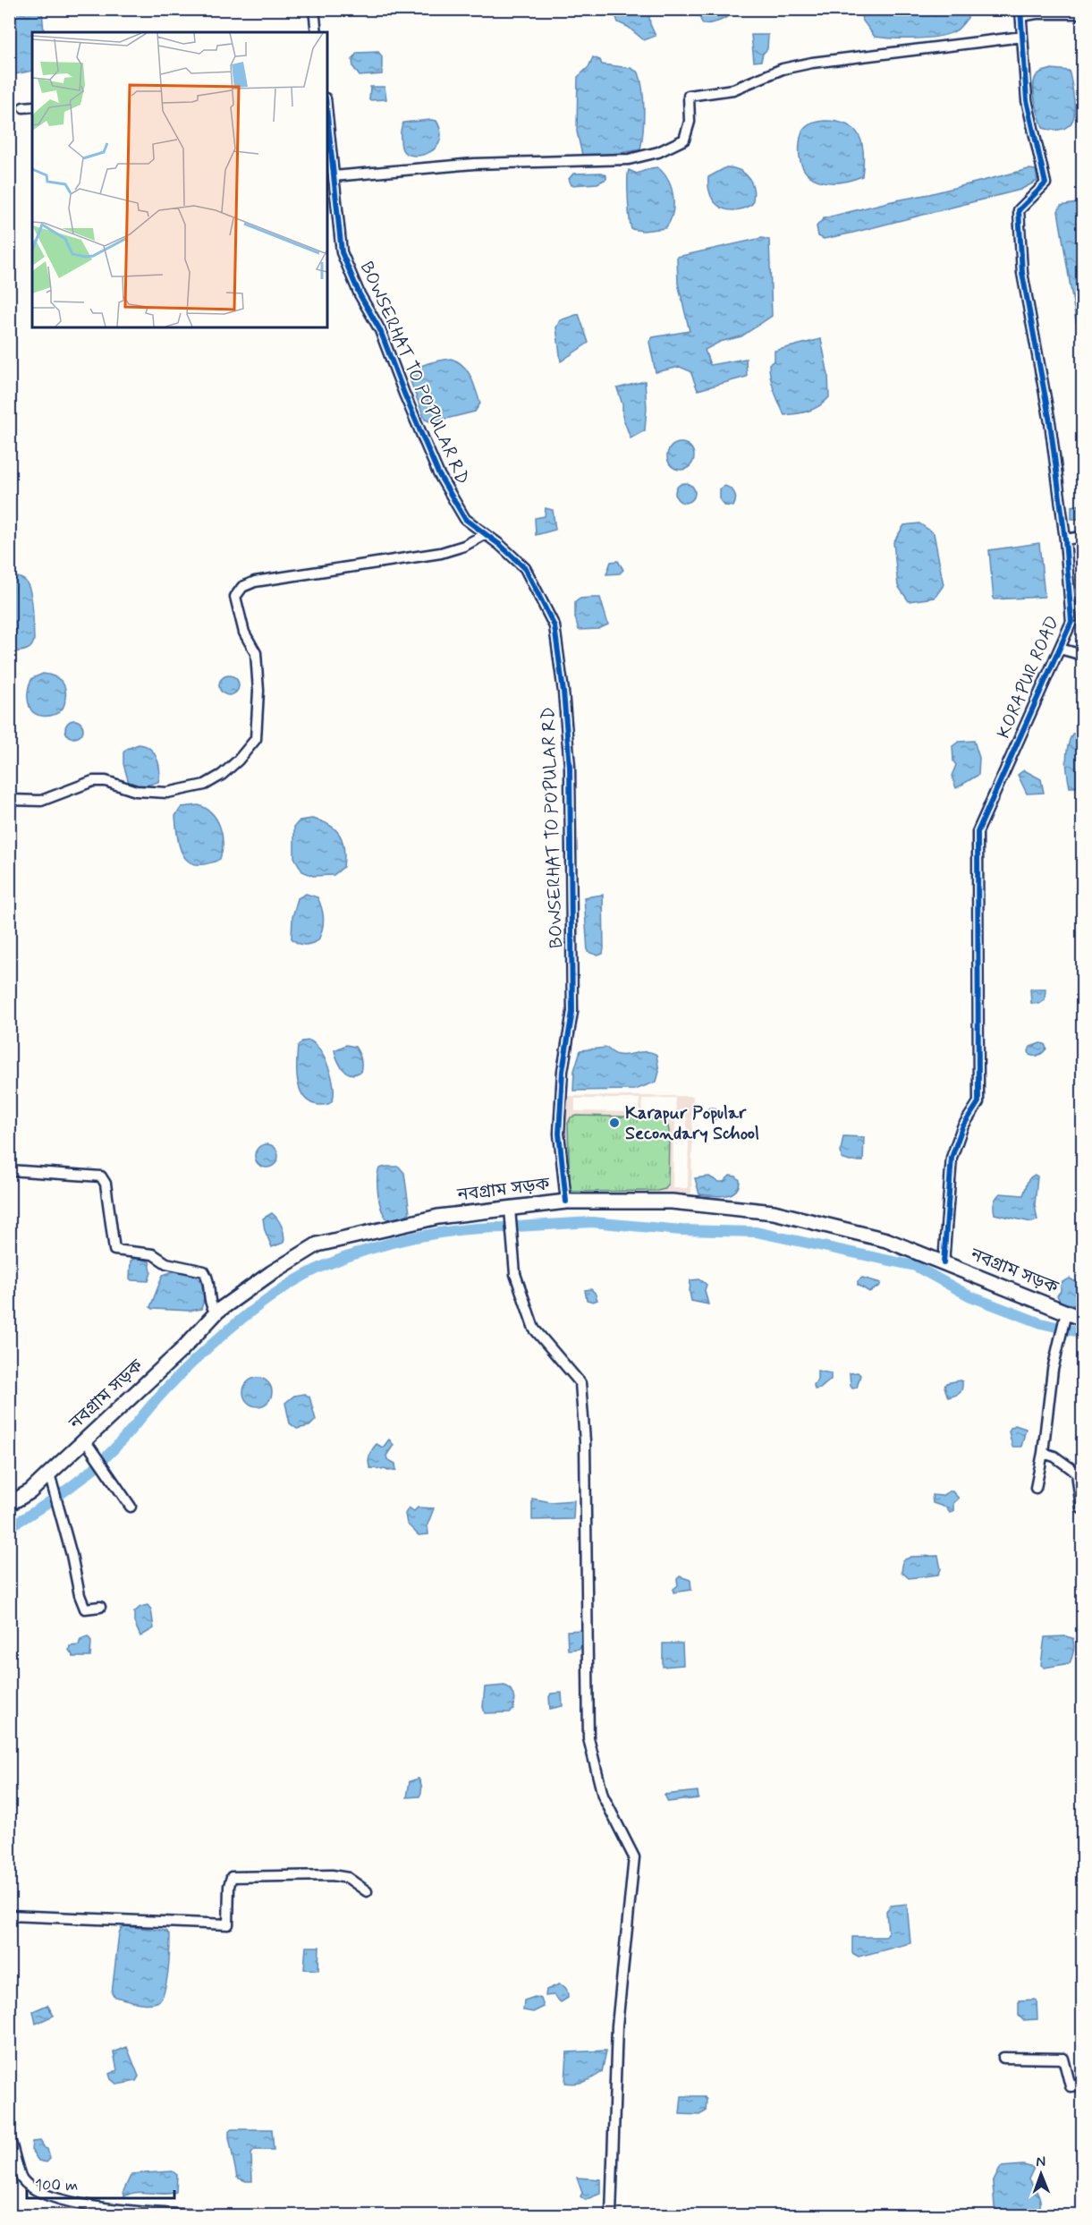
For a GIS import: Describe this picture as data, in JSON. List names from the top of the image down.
{
  "streets": {
    "main road": ["নবগ্রাম সড়ক"],
    "street": ["BOWSERHAT TO POPULAR RD", "KORAPUR ROAD"]
  },
  "crossings": [
    ["BOWSERHAT TO POPULAR RD", "নবগ্রাম সড়ক"],
    ["KORAPUR ROAD", "নবগ্রাম সড়ক"]
  ],
  "places": ["Karapur Popular Secondary School"],
  "scale_bar": "100 m",
  "north": "top"
}
